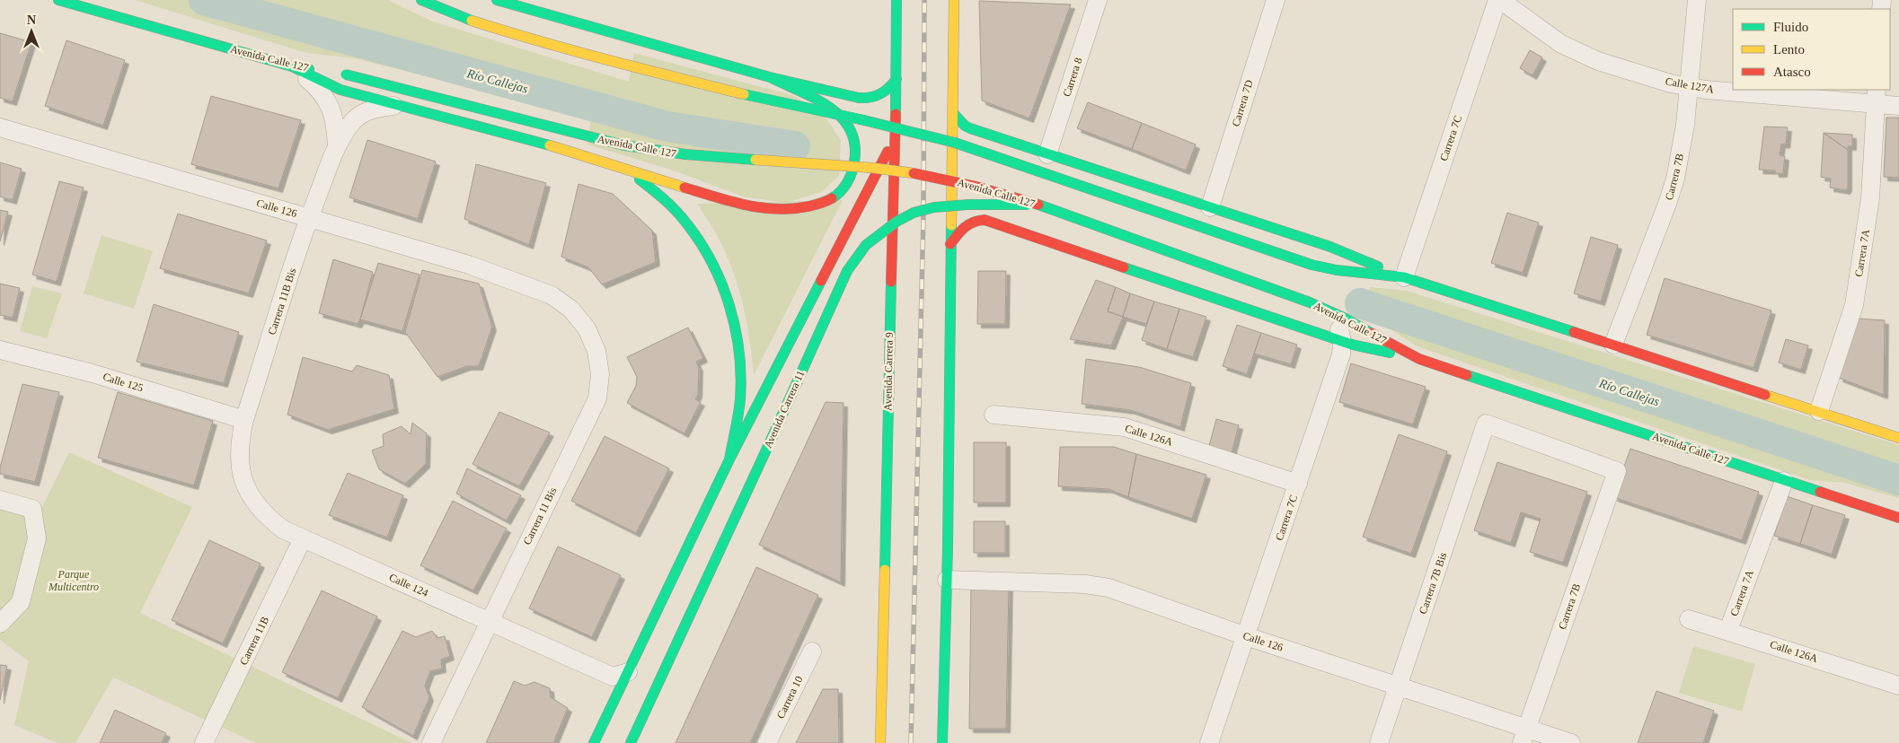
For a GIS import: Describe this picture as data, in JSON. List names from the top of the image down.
{
  "streets": {
    "main road": ["Avenida Calle 127", "Avenida Carrera 9", "Avenida Carrera 11"],
    "street": [
      "Carrera 8",
      "Calle 127A",
      "Carrera 7D",
      "Carrera 7C",
      "Carrera 7B",
      "Calle 126",
      "Carrera 7A",
      "Carrera 11B Bis",
      "Calle 125",
      "Calle 126A",
      "Carrera 11 Bis",
      "Carrera 7B Bis",
      "Calle 124",
      "Carrera 11B",
      "Carrera 10"
    ]
  },
  "crossings": [
    ["Avenida Calle 127", "Carrera 7A"],
    ["Avenida Calle 127", "Carrera 11B Bis"],
    ["Avenida Calle 127", "Avenida Carrera 11"],
    ["Calle 127A", "Carrera 7C"],
    ["Calle 127A", "Carrera 7B"],
    ["Calle 127A", "Carrera 7A"],
    ["Carrera 7C", "Calle 126"],
    ["Carrera 7C", "Calle 126A"],
    ["Carrera 7B", "Calle 126"],
    ["Carrera 7B", "Carrera 7B Bis"],
    ["Calle 126", "Carrera 11B Bis"],
    ["Calle 126", "Carrera 11 Bis"],
    ["Calle 126", "Carrera 7B Bis"],
    ["Carrera 7A", "Calle 126A"],
    ["Carrera 11B Bis", "Calle 125"],
    ["Carrera 11B Bis", "Calle 124"],
    ["Carrera 11 Bis", "Calle 124"],
    ["Calle 124", "Carrera 11B"]
  ],
  "water": ["Río Callejas"],
  "parks": ["Parque Multicentro"],
  "legend": ["Fluido", "Lento", "Atasco"],
  "north": "top"
}
